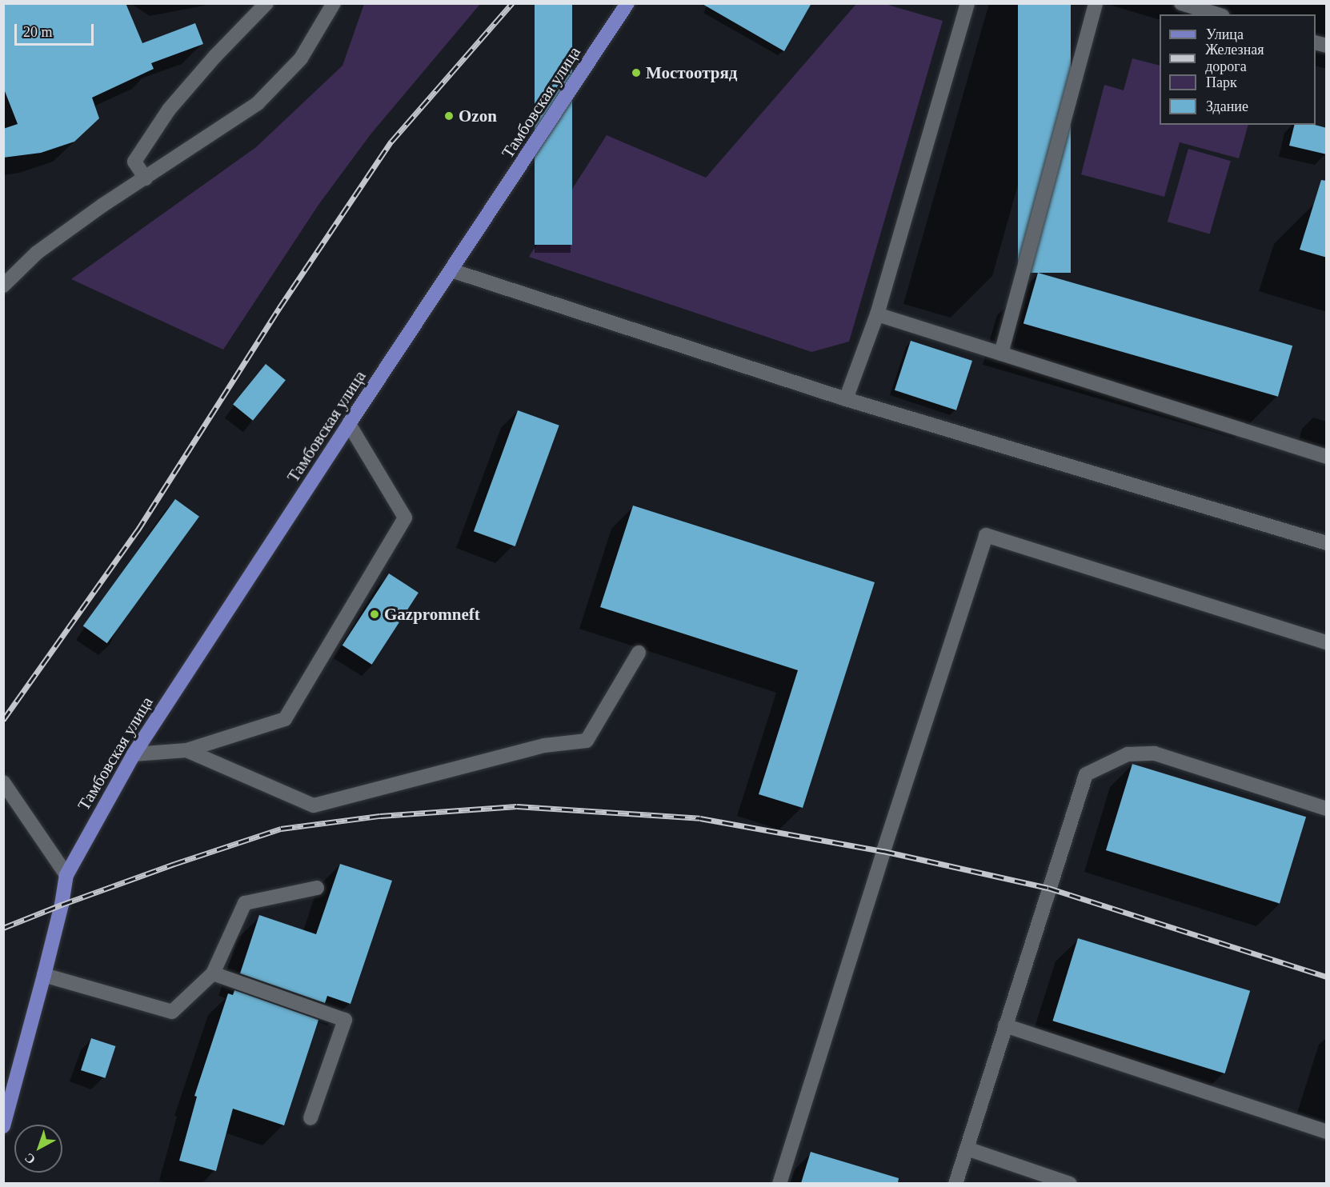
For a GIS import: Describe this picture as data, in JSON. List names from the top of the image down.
{
  "streets": {
    "main road": ["Тамбовская улица"]
  },
  "places": ["Мостоотряд", "Ozon", "Gazpromneft"],
  "legend": [
    "Улица",
    "Железная дорога",
    "Парк",
    "Здание"
  ],
  "scale_bar": "20 m",
  "north": "bottom left"
}
